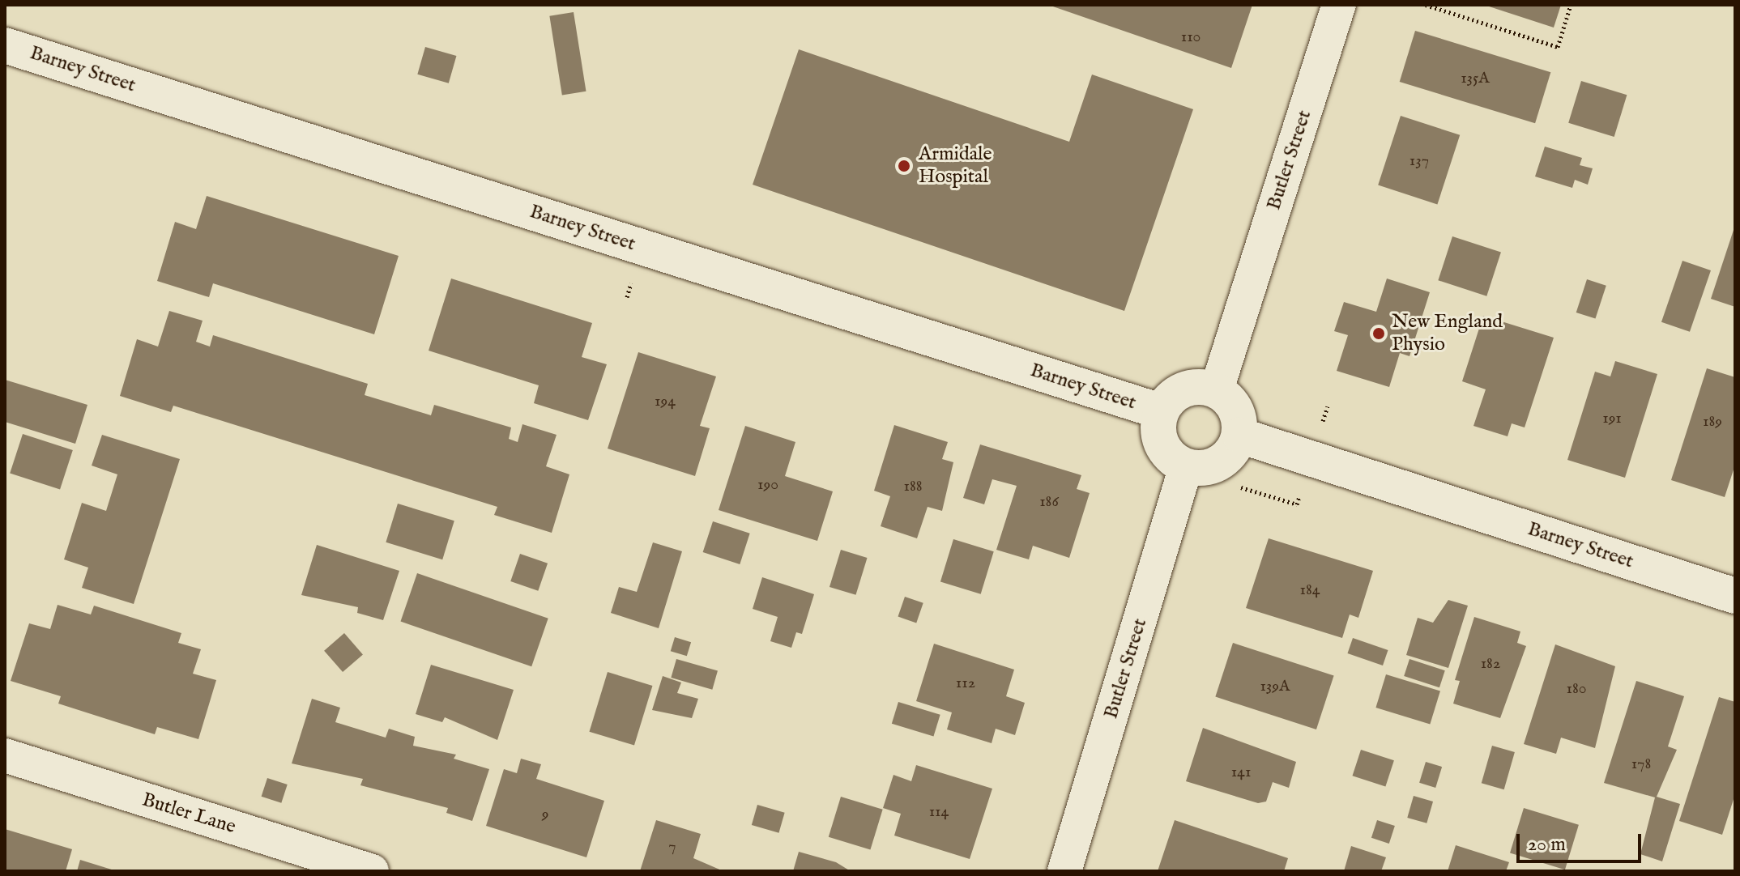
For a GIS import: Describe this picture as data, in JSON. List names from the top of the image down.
{
  "streets": {
    "street": ["Barney Street", "Butler Street", "Butler Lane"]
  },
  "crossings": [
    ["Barney Street", "Butler Street"]
  ],
  "places": ["Armidale Hospital", "New England Physio"],
  "house_numbers": [
    "110",
    "135A",
    "137",
    "194",
    "191",
    "189",
    "190",
    "188",
    "186",
    "184",
    "182",
    "112",
    "139A",
    "180",
    "178",
    "141",
    "114",
    "9",
    "7"
  ],
  "scale_bar": "20 m"
}
